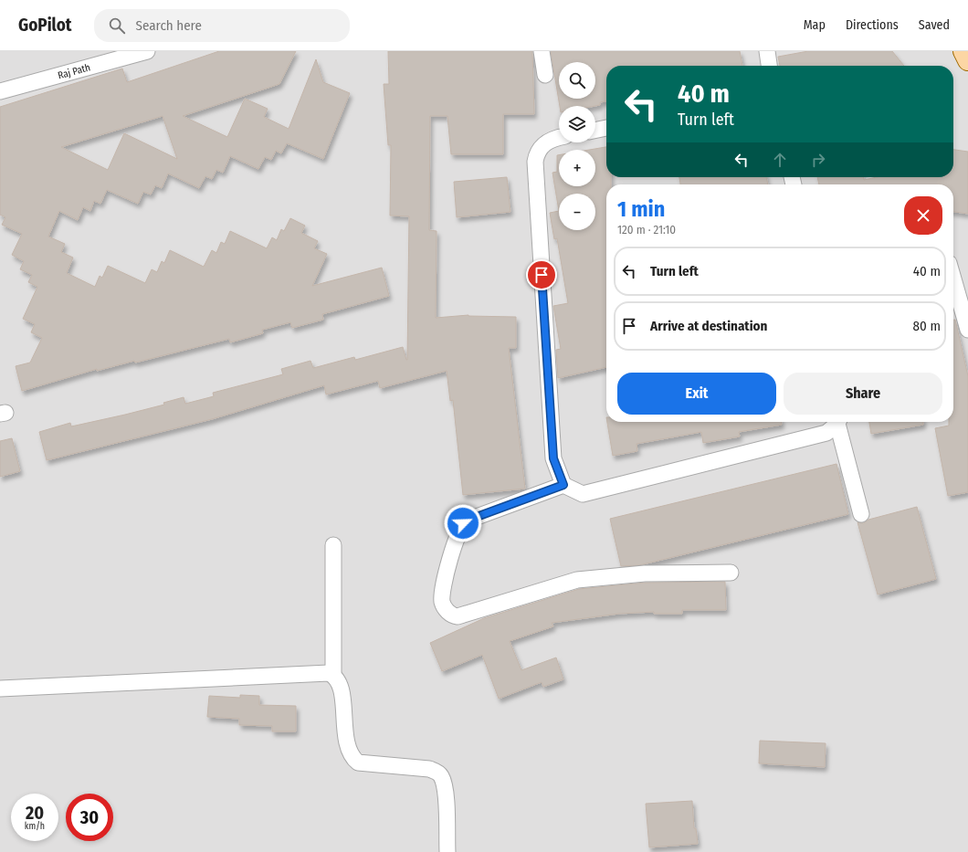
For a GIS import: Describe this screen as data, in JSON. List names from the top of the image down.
{
  "streets": {
    "street": ["Raj Path"]
  },
  "page": {
    "header": "GoPilot",
    "search": "Search here",
    "nav": ["Map", "Directions", "Saved"],
    "map_buttons": ["+", "−"],
    "turn": ["40 m", "Turn left"],
    "heading": ["1 min", "120 m · 21:10"],
    "list": [
      {
        "name": "Turn left",
        "value": "40 m"
      },
      {
        "name": "Arrive at destination",
        "value": "80 m"
      }
    ],
    "buttons": ["Exit", "Share"],
    "speed": "20 km/h",
    "limit": "30"
  }
}
